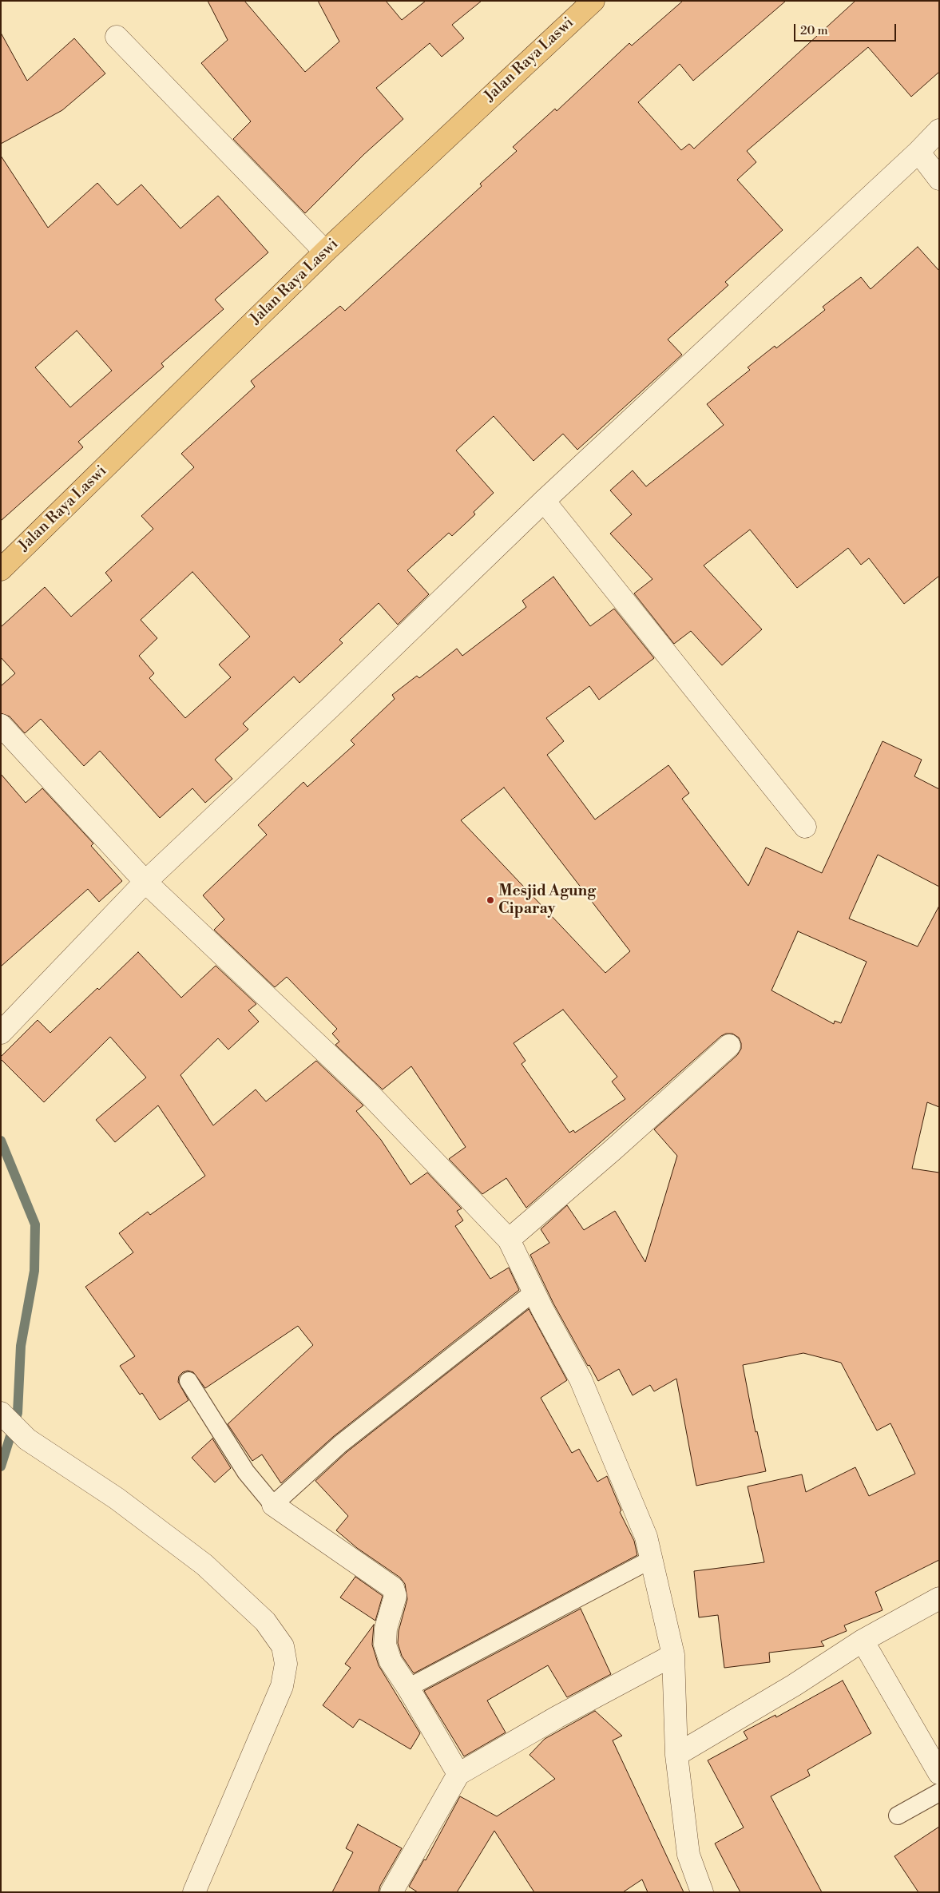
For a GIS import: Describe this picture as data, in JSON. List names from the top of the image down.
{
  "streets": {
    "main road": ["Jalan Raya Laswi"]
  },
  "places": ["Mesjid Agung Ciparay"],
  "scale_bar": "20 m"
}
